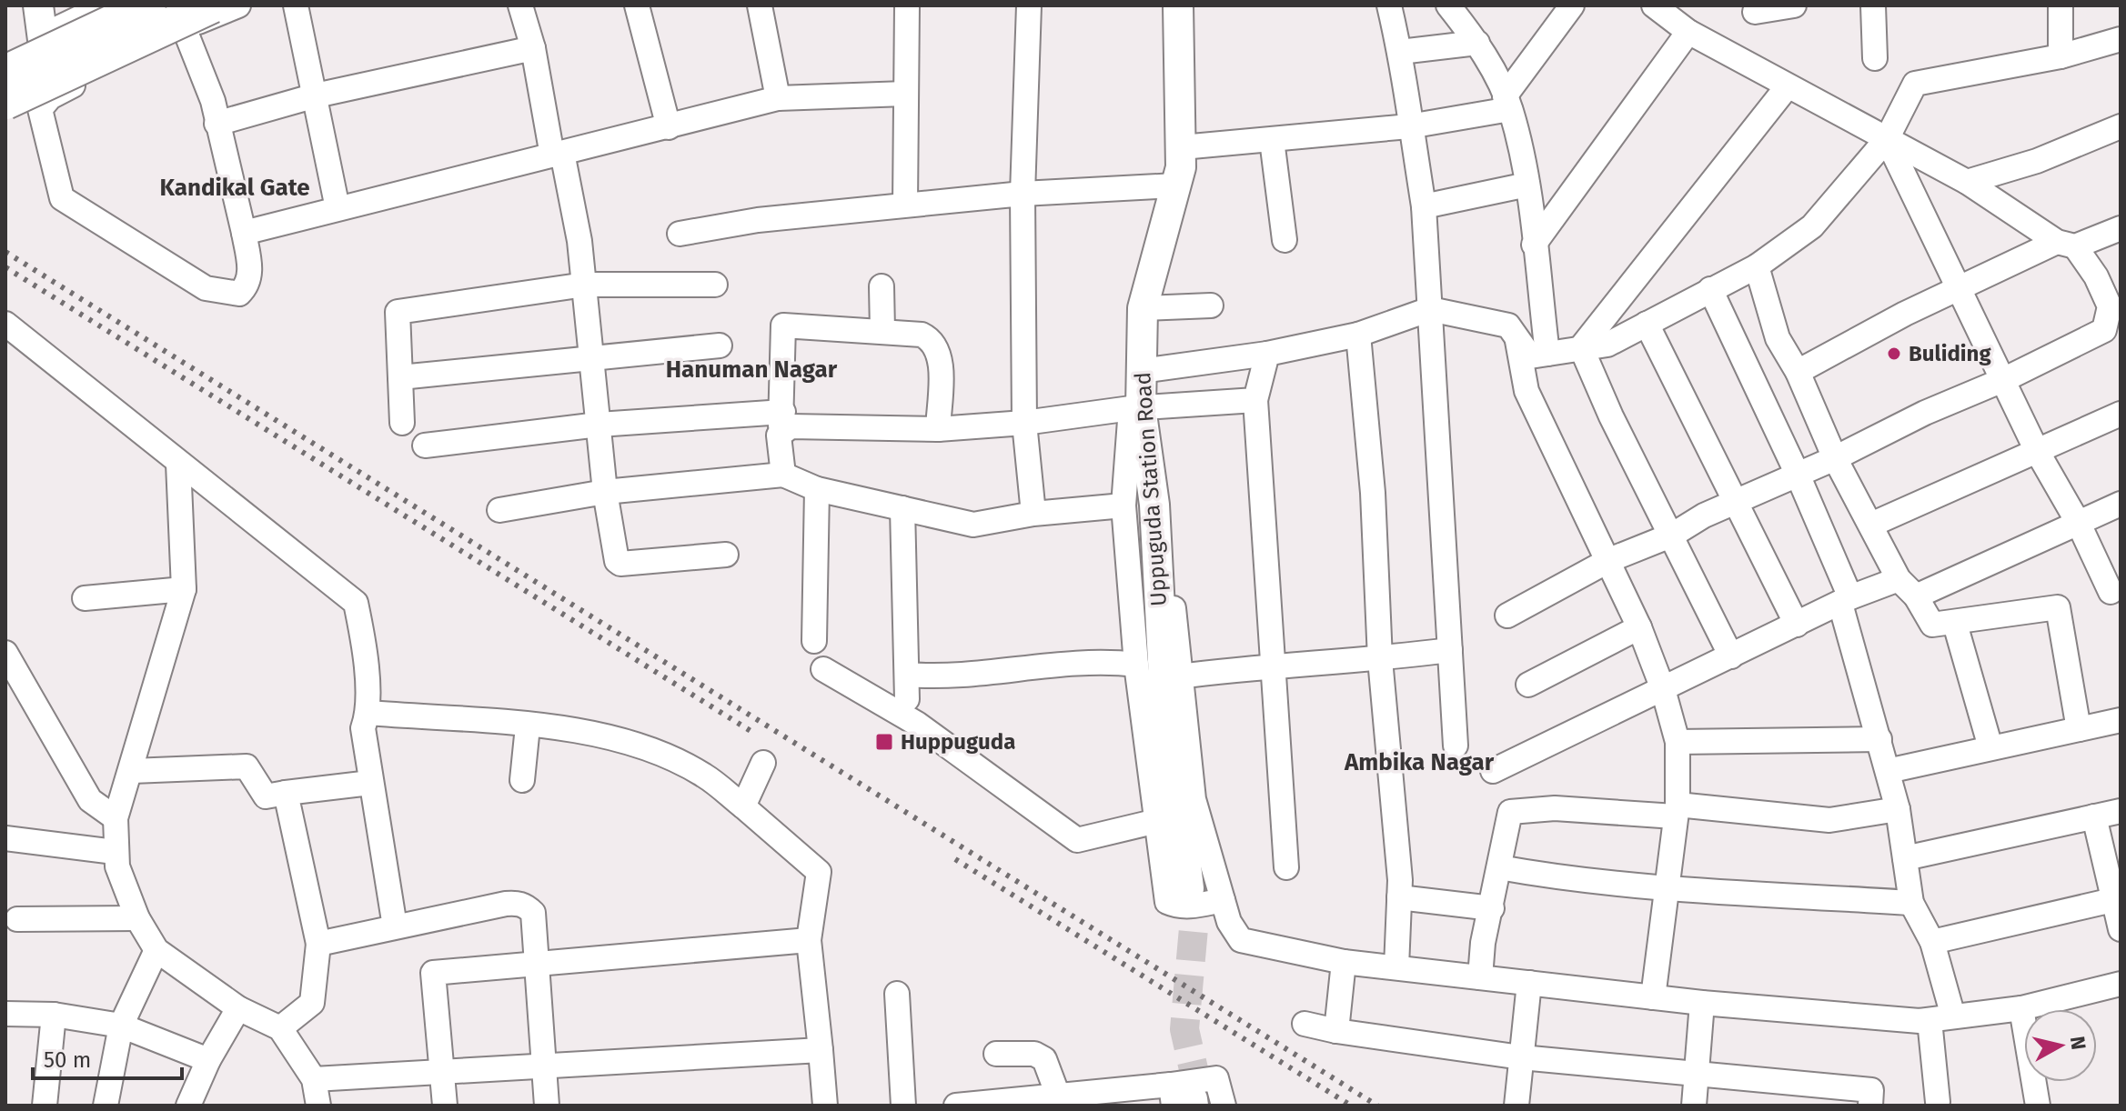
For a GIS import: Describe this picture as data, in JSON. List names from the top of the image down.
{
  "streets": {
    "street": ["Uppuguda Station Road"]
  },
  "districts": ["Kandikal Gate", "Hanuman Nagar", "Ambika Nagar"],
  "places": {
    "other": ["Buliding"],
    "transit": ["Huppuguda"]
  },
  "scale_bar": "50 m",
  "north": "right"
}
